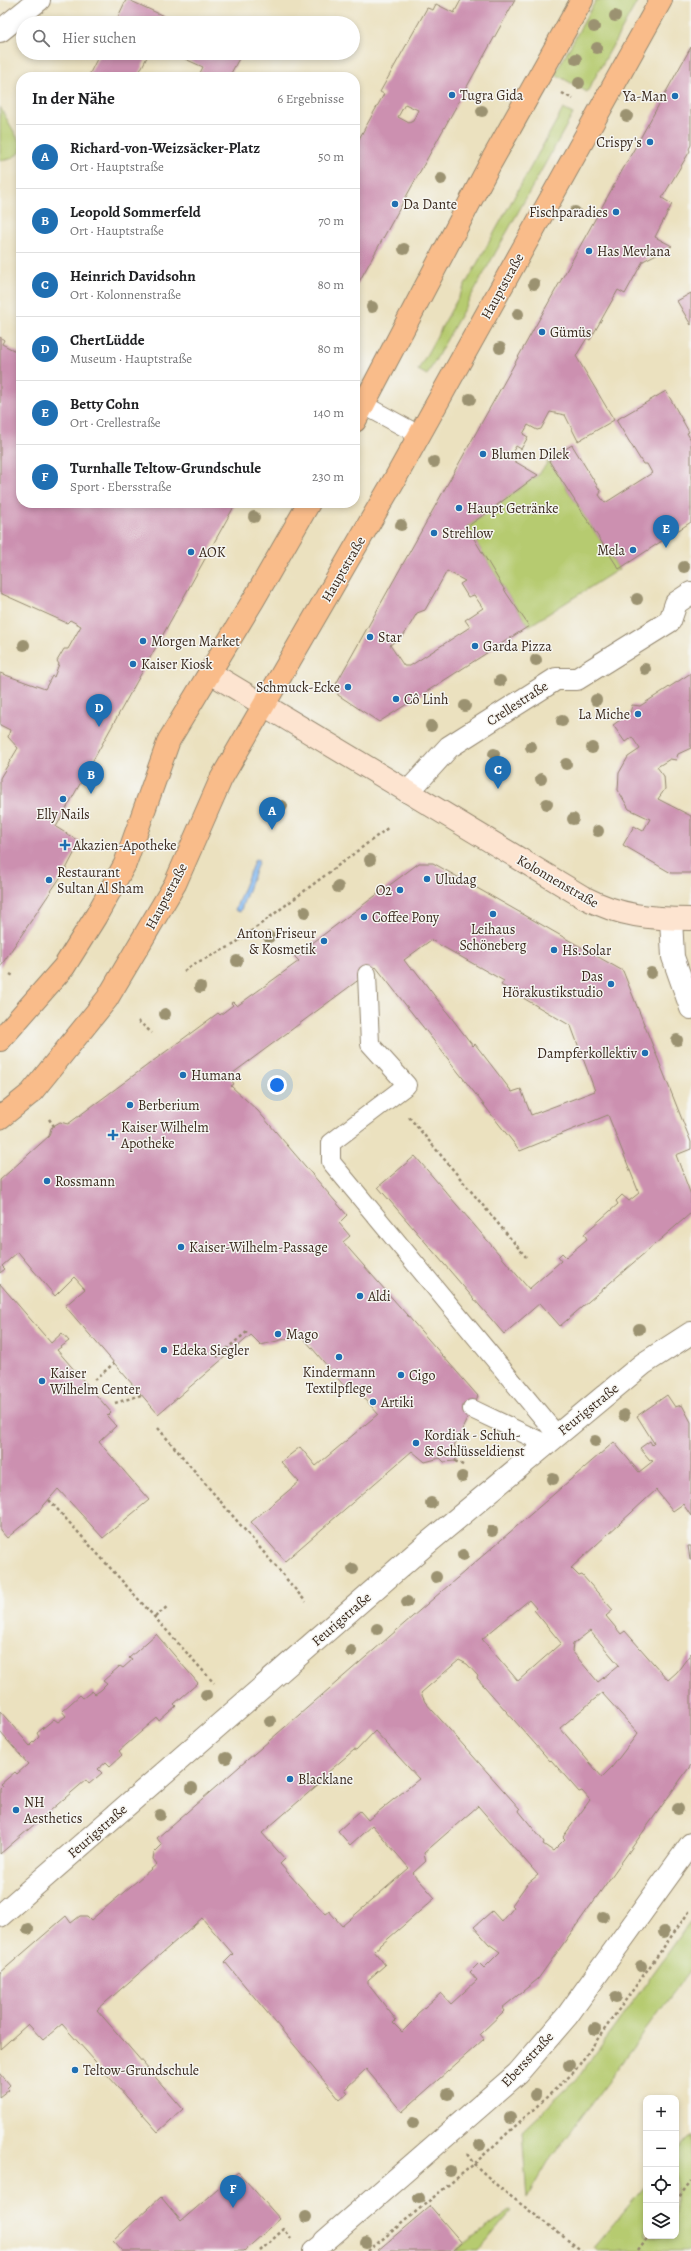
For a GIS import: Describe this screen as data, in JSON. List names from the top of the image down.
{
  "streets": {
    "main road": ["Hauptstraße", "Kolonnenstraße"],
    "street": ["Crellestraße", "Feurigstraße", "Ebersstraße"]
  },
  "crossings": [
    ["Hauptstraße", "Kolonnenstraße"],
    ["Crellestraße", "Kolonnenstraße"]
  ],
  "places": {
    "other": [
      "Tugra Gida",
      "Ya-Man",
      "Crispy's",
      "Da Dante",
      "Fischparadies",
      "Has Mevlana",
      "Gümüs",
      "Blumen Dilek",
      "Haupt Getränke",
      "Strehlow",
      "Mela",
      "AOK",
      "Star",
      "Morgen Market",
      "Garda Pizza",
      "Kaiser Kiosk",
      "Schmuck-Ecke",
      "Cô Linh",
      "La Miche",
      "Elly Nails",
      "Uludag",
      "Restaurant Sultan Al Sham",
      "O2",
      "Leihaus Schöneberg",
      "Coffee Pony",
      "Anton Friseur & Kosmetik",
      "Hs.Solar",
      "Das Hörakustikstudio",
      "Dampferkollektiv",
      "Humana",
      "Berberium",
      "Rossmann",
      "Kaiser-Wilhelm-Passage",
      "Aldi",
      "Mago",
      "Edeka Siegler",
      "Kindermann Textilpflege",
      "Cigo",
      "Kaiser Wilhelm Center",
      "Artiki",
      "Kordiak - Schuh- & Schlüsseldienst",
      "Blacklane",
      "NH Aesthetics",
      "Teltow-Grundschule"
    ],
    "health": ["Akazien-Apotheke", "Kaiser Wilhelm Apotheke"]
  },
  "page": {
    "search": "Hier suchen",
    "heading": ["In der Nähe", "6 Ergebnisse"],
    "list": [
      {
        "mark": "A",
        "name": "Richard-von-Weizsäcker-Platz",
        "note": "Ort · Hauptstraße",
        "value": "50 m"
      },
      {
        "mark": "B",
        "name": "Leopold Sommerfeld",
        "note": "Ort · Hauptstraße",
        "value": "70 m"
      },
      {
        "mark": "C",
        "name": "Heinrich Davidsohn",
        "note": "Ort · Kolonnenstraße",
        "value": "80 m"
      },
      {
        "mark": "D",
        "name": "ChertLüdde",
        "note": "Museum · Hauptstraße",
        "value": "80 m"
      },
      {
        "mark": "E",
        "name": "Betty Cohn",
        "note": "Ort · Crellestraße",
        "value": "140 m"
      },
      {
        "mark": "F",
        "name": "Turnhalle Teltow-Grundschule",
        "note": "Sport · Ebersstraße",
        "value": "230 m"
      }
    ],
    "pins": [
      "E",
      "D",
      "C",
      "B",
      "A",
      "F"
    ],
    "map_buttons": ["+", "−"]
  }
}
